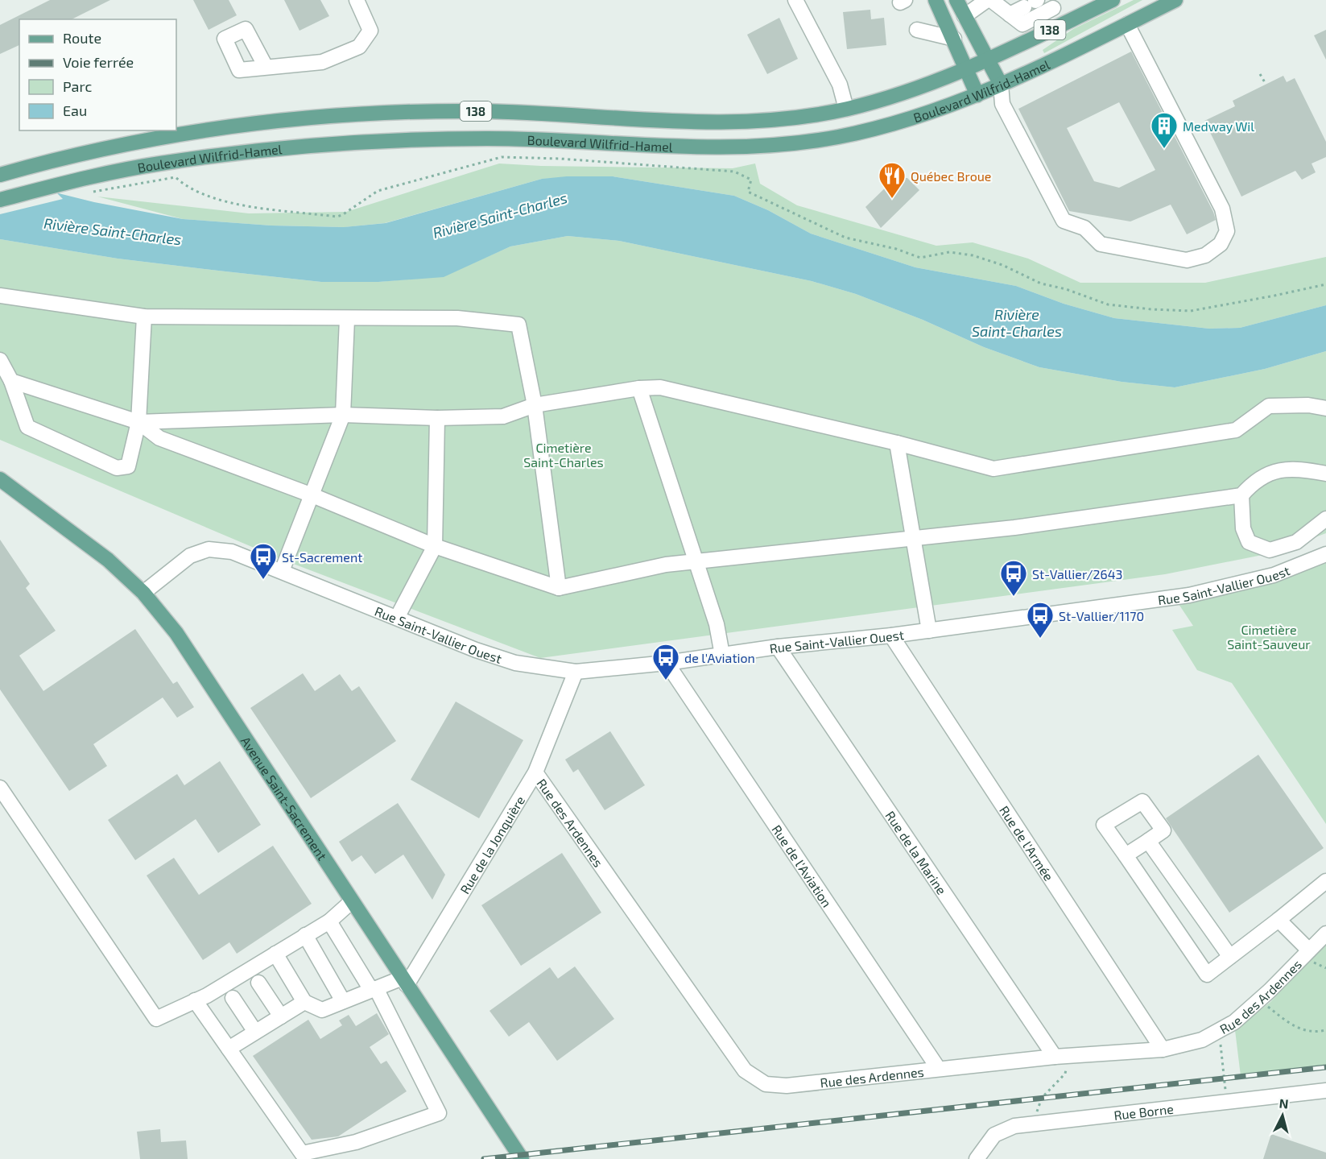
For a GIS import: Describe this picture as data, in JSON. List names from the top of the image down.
{
  "streets": {
    "main road": ["138", "Boulevard Wilfrid-Hamel", "Avenue Saint-Sacrement"],
    "street": [
      "Rue Saint-Vallier Ouest",
      "Rue des Ardennes",
      "Rue de l'Armée",
      "Rue de la Jonquière",
      "Rue de la Marine",
      "Rue de l'Aviation",
      "Rue Borne"
    ]
  },
  "crossings": [
    ["Rue Saint-Vallier Ouest", "Avenue Saint-Sacrement"],
    ["Rue Saint-Vallier Ouest", "Rue de l'Armée"],
    ["Rue Saint-Vallier Ouest", "Rue de la Jonquière"],
    ["Rue Saint-Vallier Ouest", "Rue de la Marine"],
    ["Rue Saint-Vallier Ouest", "Rue de l'Aviation"],
    ["Avenue Saint-Sacrement", "Rue de la Jonquière"],
    ["Rue des Ardennes", "Rue de l'Armée"],
    ["Rue des Ardennes", "Rue de la Jonquière"],
    ["Rue des Ardennes", "Rue de la Marine"],
    ["Rue des Ardennes", "Rue de l'Aviation"]
  ],
  "water": ["Rivière Saint-Charles"],
  "parks": ["Cimetière Saint-Charles", "Cimetière Saint-Sauveur"],
  "places": {
    "building": ["Medway Wil"],
    "restaurant": ["Québec Broue"],
    "bus stop": [
      "St-Sacrement",
      "St-Vallier/2643",
      "St-Vallier/1170",
      "de l'Aviation"
    ]
  },
  "legend": [
    "Route",
    "Voie ferrée",
    "Parc",
    "Eau"
  ],
  "north": "top"
}
